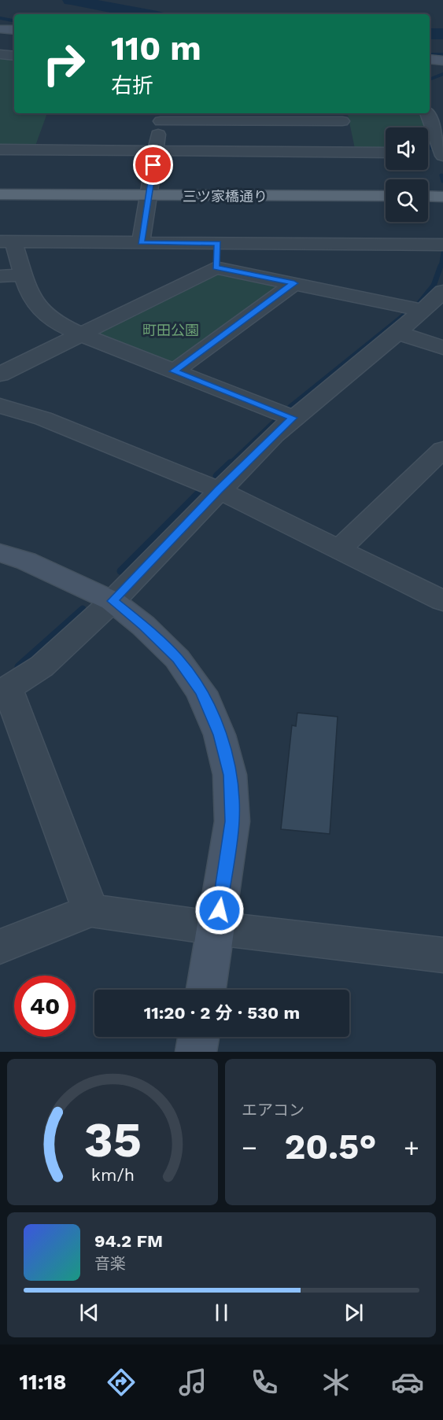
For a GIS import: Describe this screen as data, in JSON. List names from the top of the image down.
{
  "streets": {
    "main road": ["三ツ家橋通り"]
  },
  "parks": ["町田公園"],
  "page": {
    "turn": ["110 m", "右折"],
    "limit": "40",
    "trip": "11:20 · 2 分 · 530 m",
    "tile": "エアコン",
    "heat": ["−", "20.5°", "+"],
    "song": ["94.2 FM", "音楽"],
    "tabs": "11:18",
    "gauge": ["35", "km/h"]
  }
}
